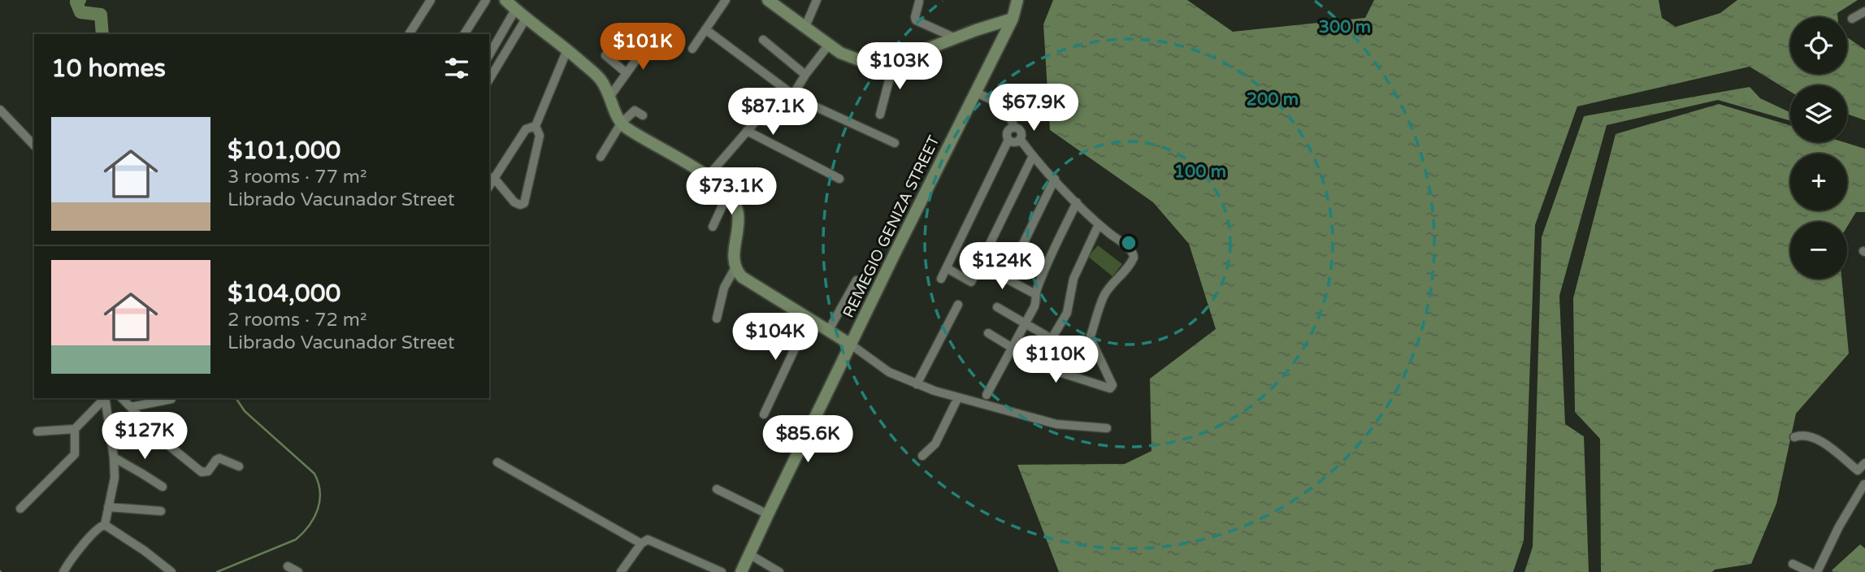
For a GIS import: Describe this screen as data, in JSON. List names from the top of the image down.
{
  "streets": {
    "street": ["REMEGIO GENIZA STREET"]
  },
  "page": {
    "map_buttons": ["+", "−"],
    "price": [
      "$101K",
      "$103K",
      "$67.9K",
      "$87.1K",
      "$73.1K",
      "$124K",
      "$104K",
      "$110K",
      "$127K",
      "$85.6K"
    ],
    "heading": "10 homes",
    "list": [
      {
        "name": "$101,000",
        "note": "3 rooms · 77 m² · Librado Vacunador Street"
      },
      {
        "name": "$104,000",
        "note": "2 rooms · 72 m² · Librado Vacunador Street"
      }
    ]
  },
  "rings": ["300 m", "200 m", "100 m"]
}
